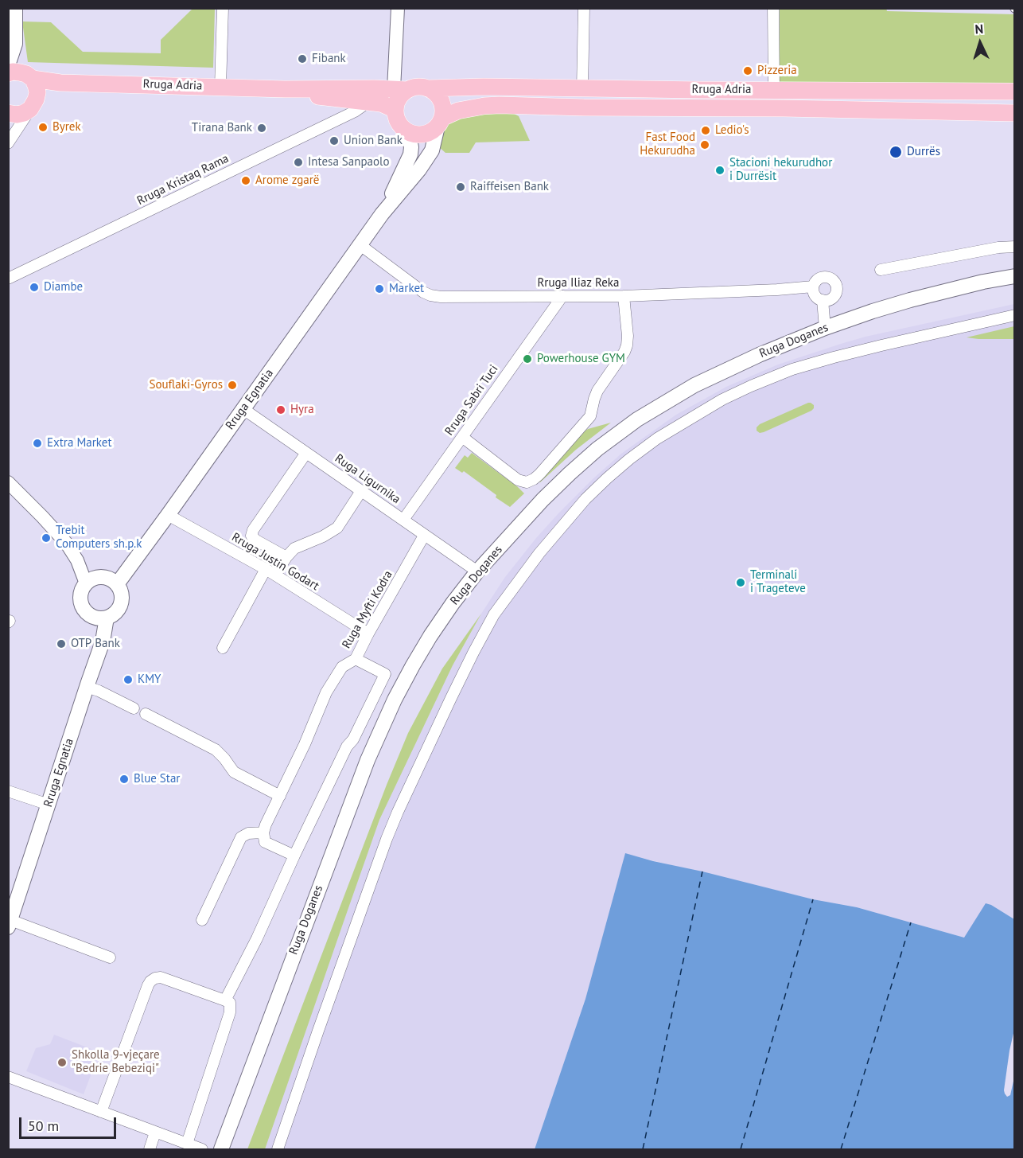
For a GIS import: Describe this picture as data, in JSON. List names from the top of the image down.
{
  "streets": {
    "main road": ["Rruga Adria", "Ruga Doganes", "Rruga Egnatia"],
    "street": [
      "Rruga Kristaq Rama",
      "Rruga Iliaz Reka",
      "Rruga Sabri Tuci",
      "Ruga Ligurnika",
      "Rruga Justin Godart",
      "Ruga Myfti Kodra"
    ]
  },
  "crossings": [
    ["Rruga Adria", "Rruga Kristaq Rama"],
    ["Rruga Adria", "Rruga Egnatia"],
    ["Rruga Iliaz Reka", "Rruga Egnatia"],
    ["Rruga Iliaz Reka", "Rruga Sabri Tuci"],
    ["Ruga Doganes", "Ruga Ligurnika"],
    ["Rruga Egnatia", "Ruga Ligurnika"],
    ["Rruga Egnatia", "Rruga Justin Godart"],
    ["Rruga Sabri Tuci", "Ruga Ligurnika"],
    ["Ruga Ligurnika", "Ruga Myfti Kodra"],
    ["Rruga Justin Godart", "Ruga Myfti Kodra"]
  ],
  "places": [
    "Fibank",
    "Pizzeria",
    "Byrek",
    "Tirana Bank",
    "Ledio's",
    "Union Bank",
    "Fast Food Hekurudha",
    "Durrës",
    "Intesa Sanpaolo",
    "Stacioni hekurudhor i Durrësit",
    "Arome zgarë",
    "Raiffeisen Bank",
    "Diambe",
    "Market",
    "Powerhouse GYM",
    "Souflaki-Gyros",
    "Hyra",
    "Extra Market",
    "Trebit Computers sh.p.k",
    "Terminali i Trageteve",
    "OTP Bank",
    "KMY",
    "Blue Star",
    "Shkolla 9-vjeçare \"Bedrie Bebeziqi\""
  ],
  "scale_bar": "50 m",
  "north": "top"
}
